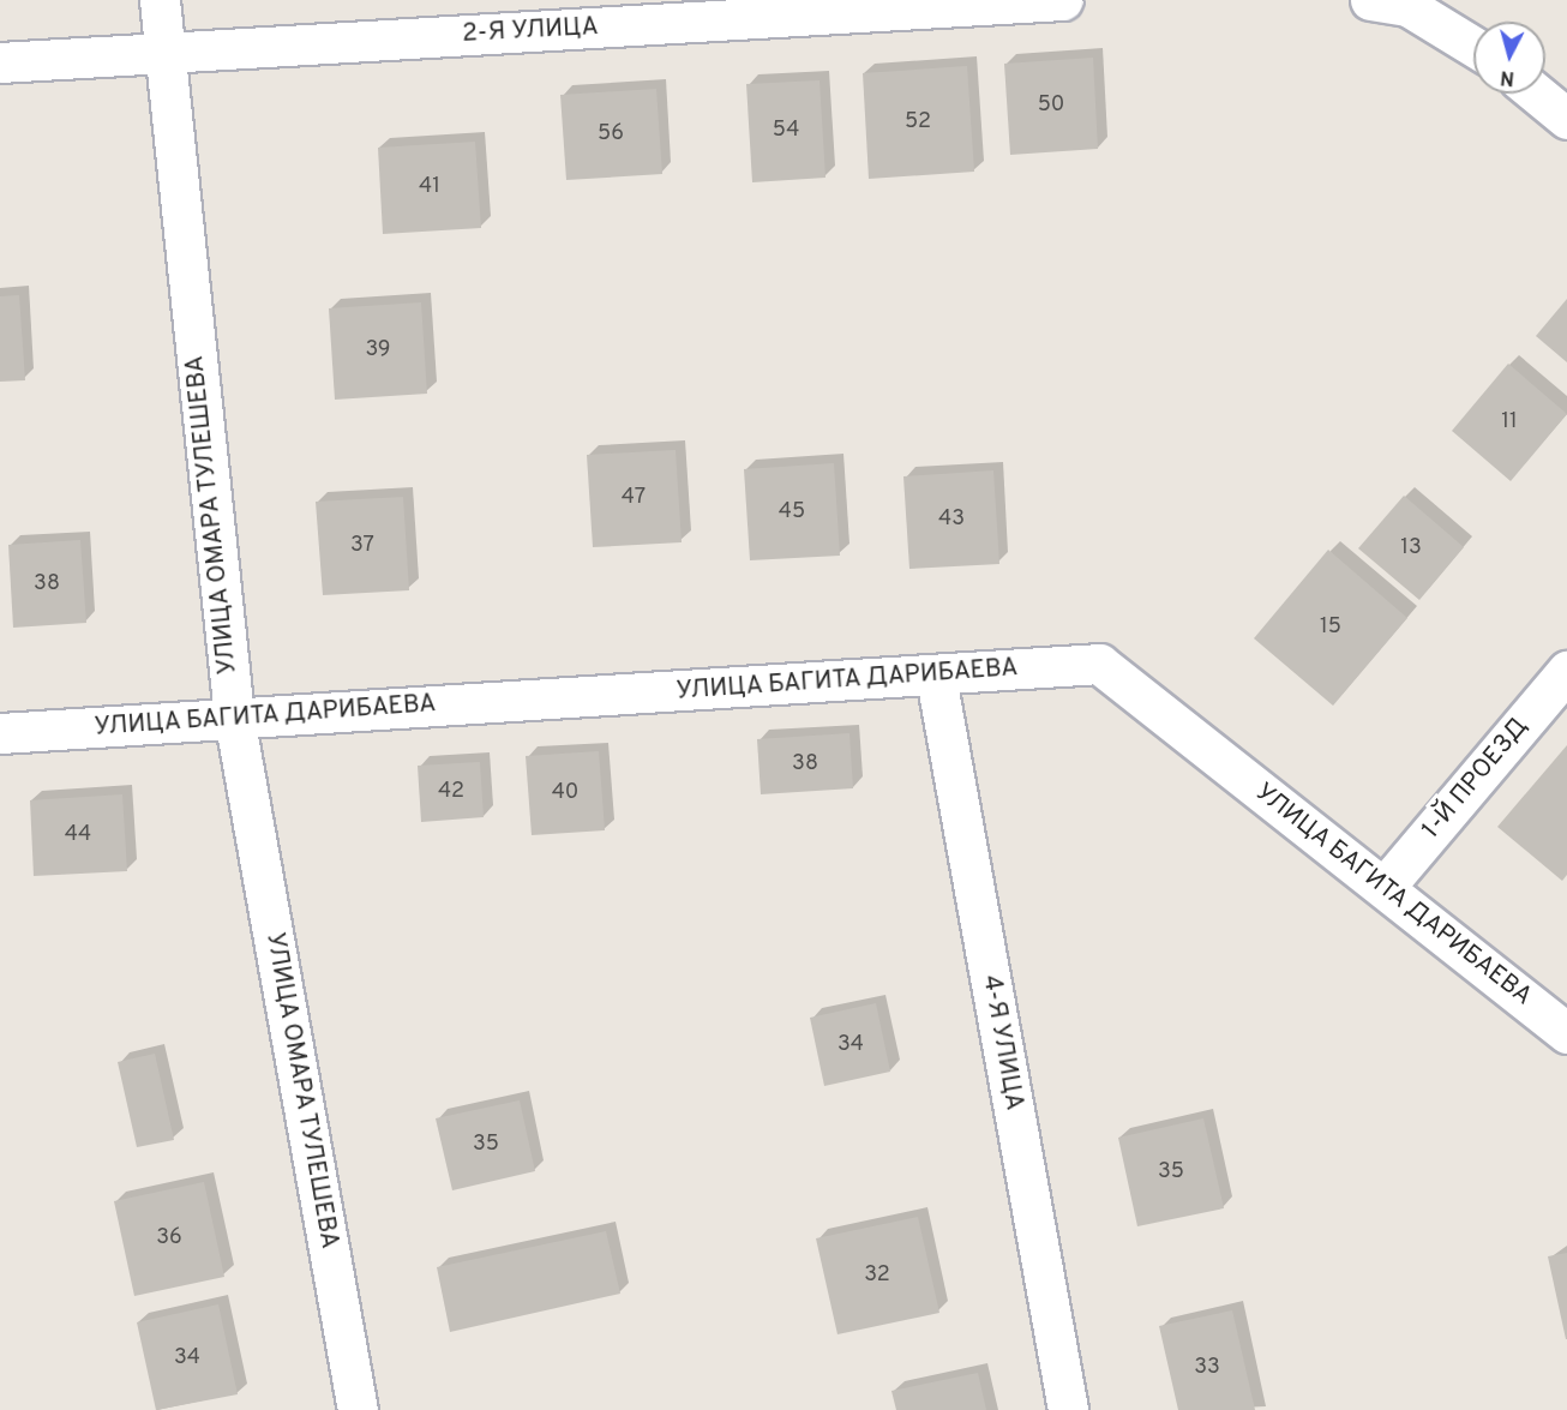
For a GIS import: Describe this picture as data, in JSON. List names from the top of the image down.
{
  "streets": {
    "street": [
      "2-Я УЛИЦА",
      "УЛИЦА ОМАРА ТУЛЕШЕВА",
      "УЛИЦА БАГИТА ДАРИБАЕВА",
      "1-Й ПРОЕЗД",
      "4-Я УЛИЦА"
    ]
  },
  "crossings": [
    ["2-Я УЛИЦА", "УЛИЦА ОМАРА ТУЛЕШЕВА"],
    ["УЛИЦА ОМАРА ТУЛЕШЕВА", "УЛИЦА БАГИТА ДАРИБАЕВА"],
    ["УЛИЦА БАГИТА ДАРИБАЕВА", "1-Й ПРОЕЗД"],
    ["УЛИЦА БАГИТА ДАРИБАЕВА", "4-Я УЛИЦА"]
  ],
  "house_numbers": [
    "50",
    "52",
    "54",
    "56",
    "41",
    "39",
    "11",
    "47",
    "45",
    "43",
    "37",
    "13",
    "38",
    "15",
    "38",
    "42",
    "40",
    "44",
    "34",
    "35",
    "35",
    "36",
    "32",
    "34",
    "33"
  ],
  "north": "bottom"
}
